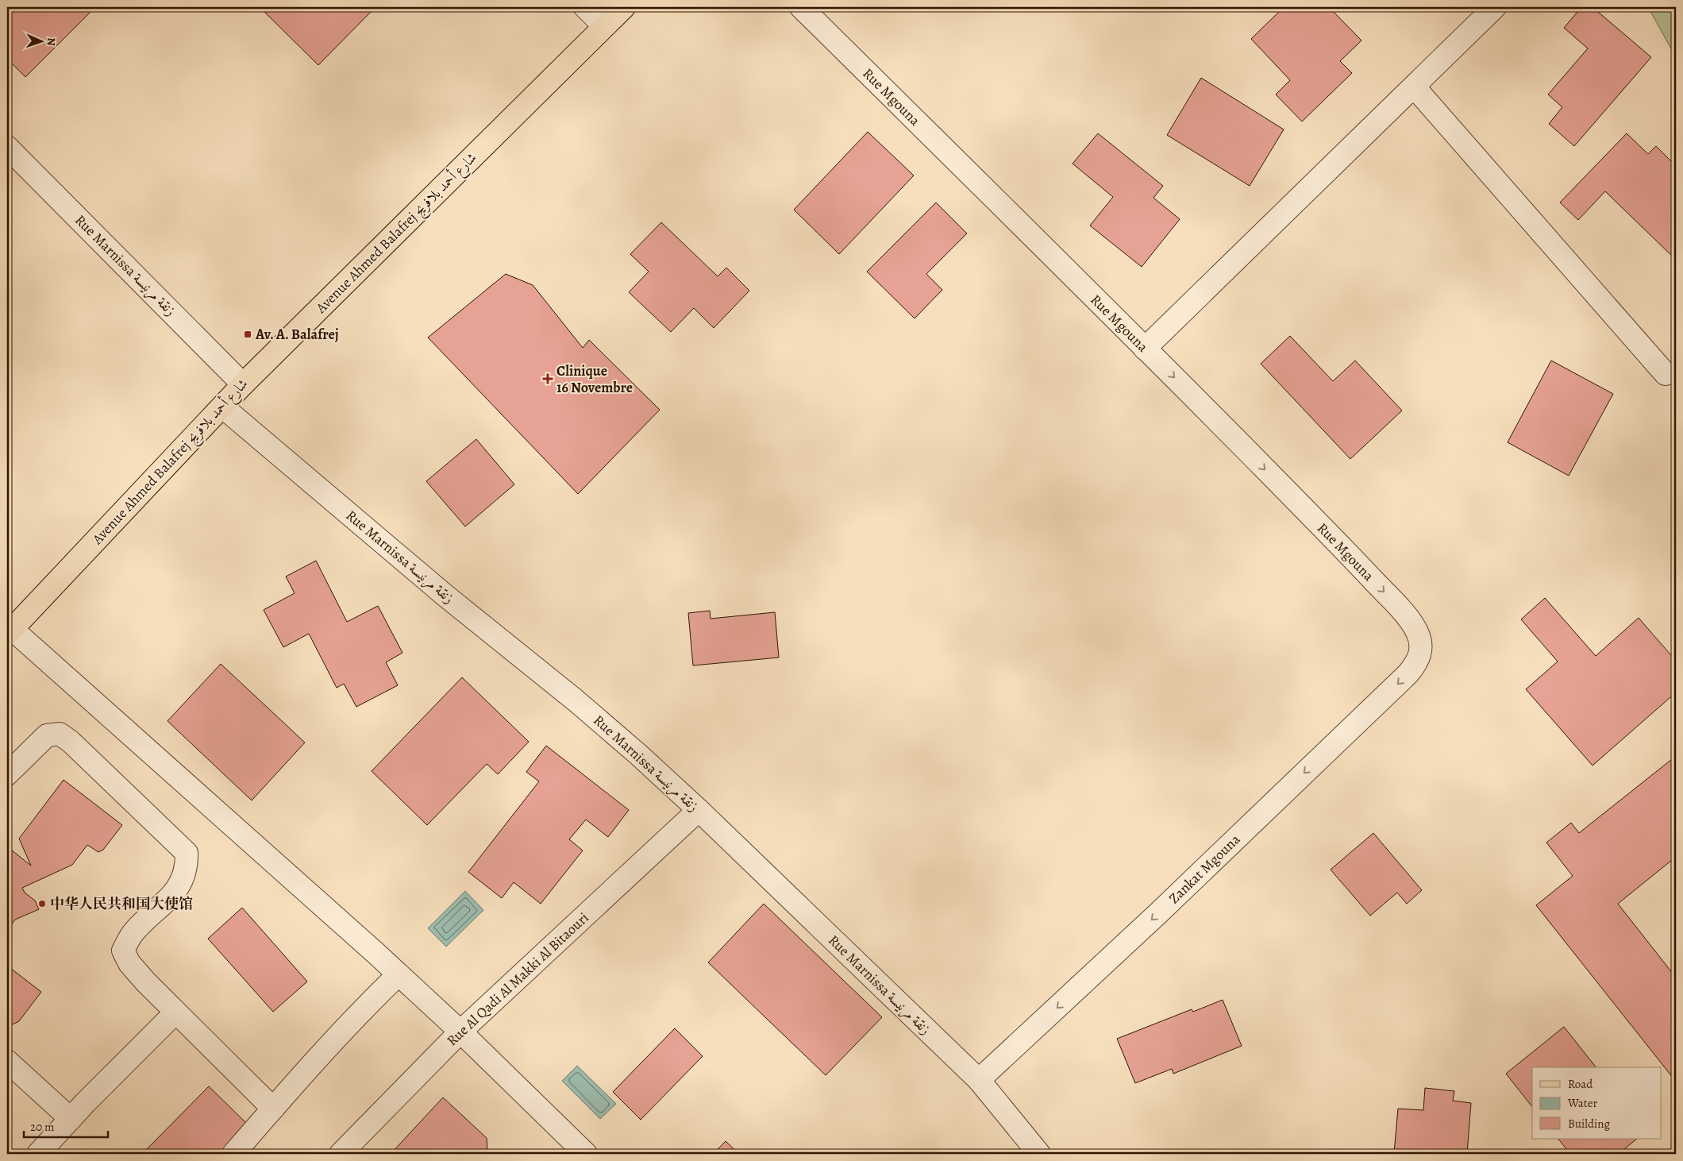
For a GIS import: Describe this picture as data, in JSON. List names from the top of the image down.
{
  "streets": {
    "main road": ["Avenue Ahmed Balafrej شارع أحمد بلافريج"],
    "street": [
      "Rue Mgouna",
      "Rue Marnissa زنقة مرنيسة",
      "Zankat Mgouna",
      "Rue Al Qadi Al Makki Al Bitaouri"
    ]
  },
  "crossings": [
    ["Rue Mgouna", "Zankat Mgouna"],
    ["Avenue Ahmed Balafrej شارع أحمد بلافريج", "Rue Marnissa زنقة مرنيسة"],
    ["Rue Marnissa زنقة مرنيسة", "Zankat Mgouna"],
    ["Rue Marnissa زنقة مرنيسة", "Rue Al Qadi Al Makki Al Bitaouri"]
  ],
  "one_way": ["Rue Mgouna", "Zankat Mgouna"],
  "places": {
    "transit": ["Av. A. Balafrej"],
    "health": ["Clinique 16 Novembre"],
    "other": ["中华人民共和国大使馆"]
  },
  "legend": ["Road", "Water", "Building"],
  "scale_bar": "20 m",
  "north": "right"
}
